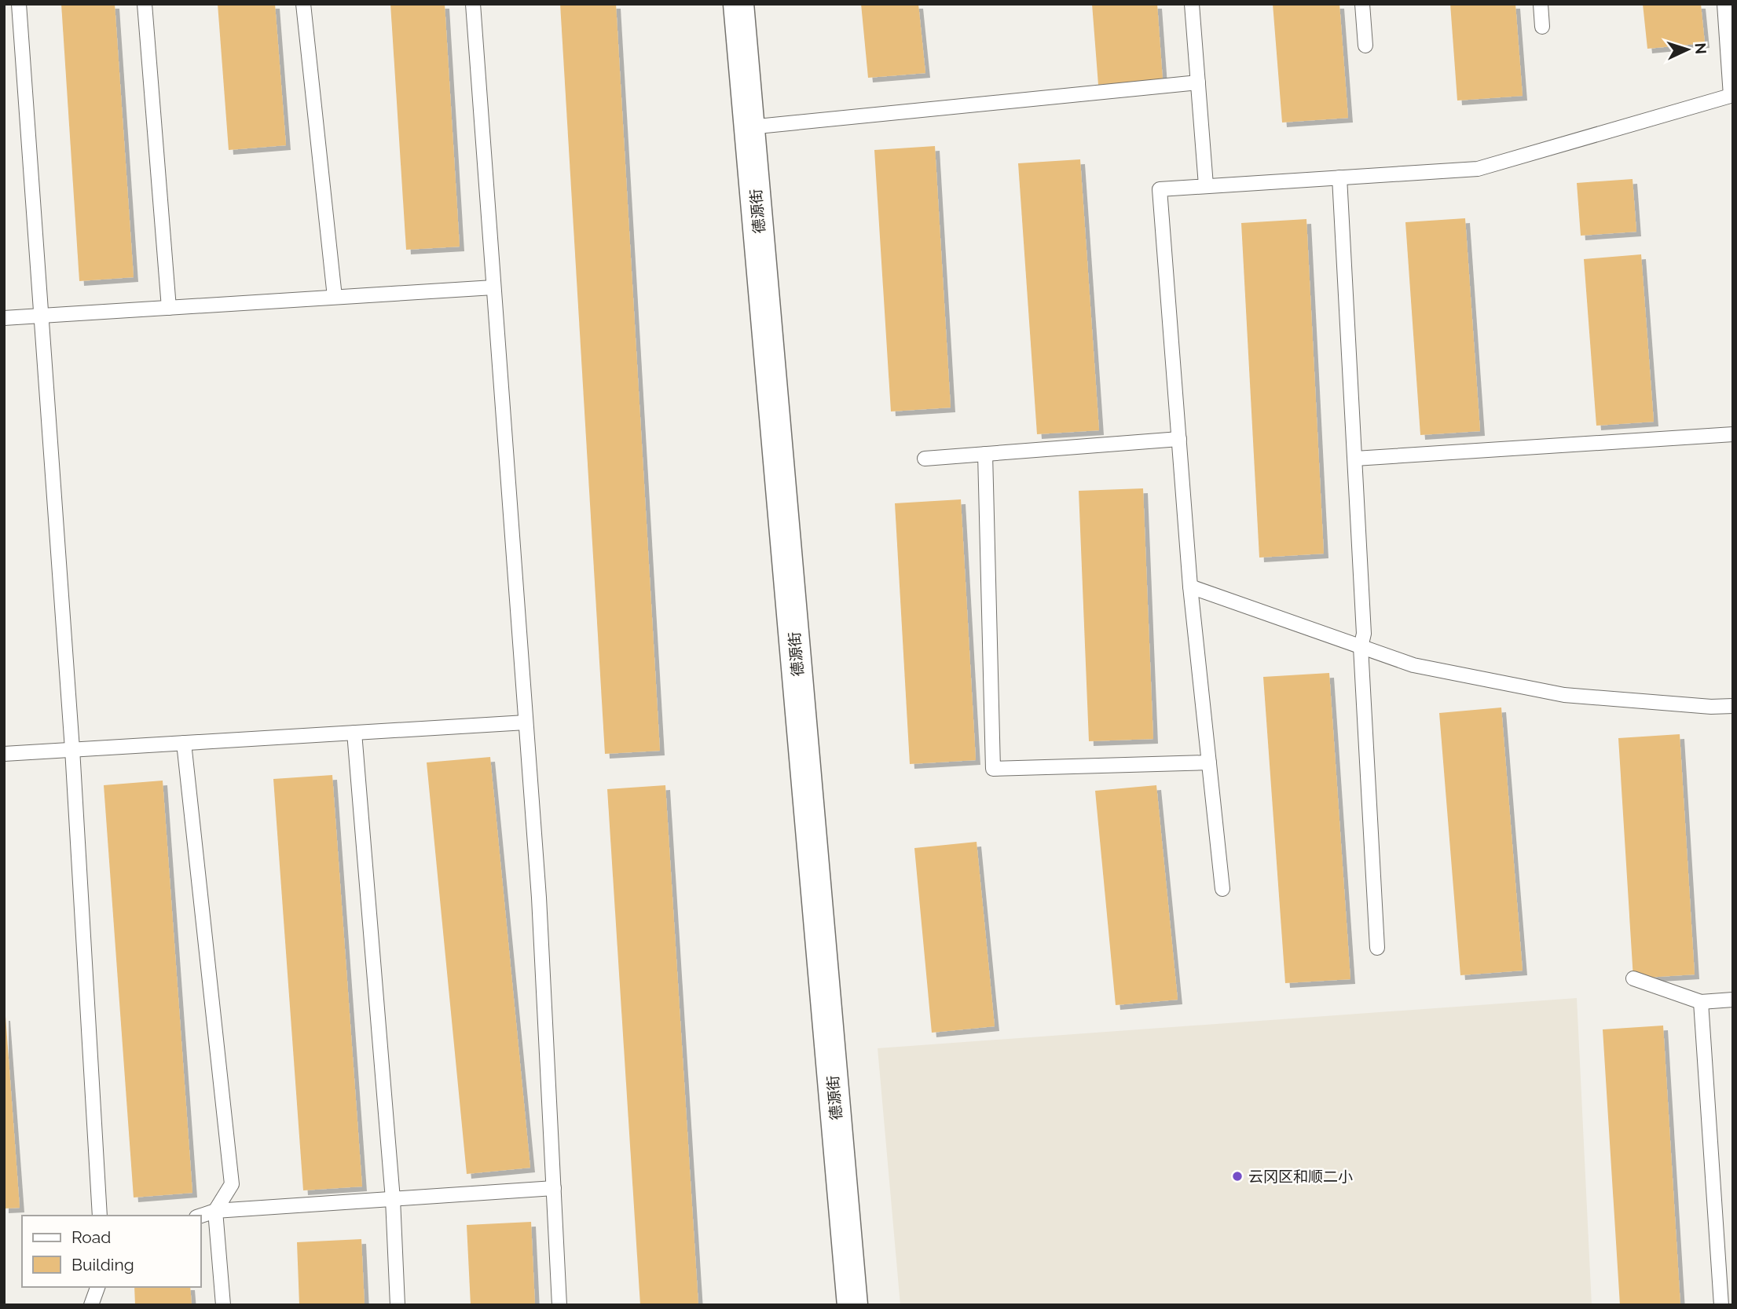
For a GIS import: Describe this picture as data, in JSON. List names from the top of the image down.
{
  "streets": {
    "street": ["德源街"]
  },
  "places": ["云冈区和顺二小"],
  "legend": ["Road", "Building"],
  "north": "right"
}
